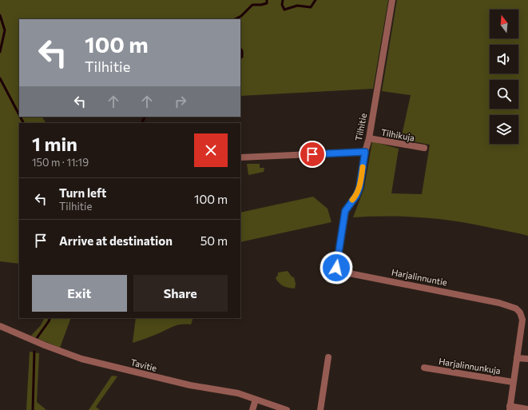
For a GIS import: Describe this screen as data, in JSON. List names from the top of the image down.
{
  "streets": {
    "street": [
      "Tilhitie",
      "Tilhikuja",
      "Harjalinnuntie",
      "Tavitie",
      "Harjalinnunkuja"
    ]
  },
  "crossings": [
    ["Tilhitie", "Tilhikuja"],
    ["Tilhitie", "Harjalinnuntie"],
    ["Harjalinnuntie", "Harjalinnunkuja"]
  ],
  "north": "top",
  "page": {
    "turn": ["100 m", "Tilhitie"],
    "heading": ["1 min", "150 m · 11:19"],
    "list": [
      {
        "name": "Turn left",
        "note": "Tilhitie",
        "value": "100 m"
      },
      {
        "name": "Arrive at destination",
        "value": "50 m"
      }
    ],
    "buttons": ["Exit", "Share"]
  }
}
